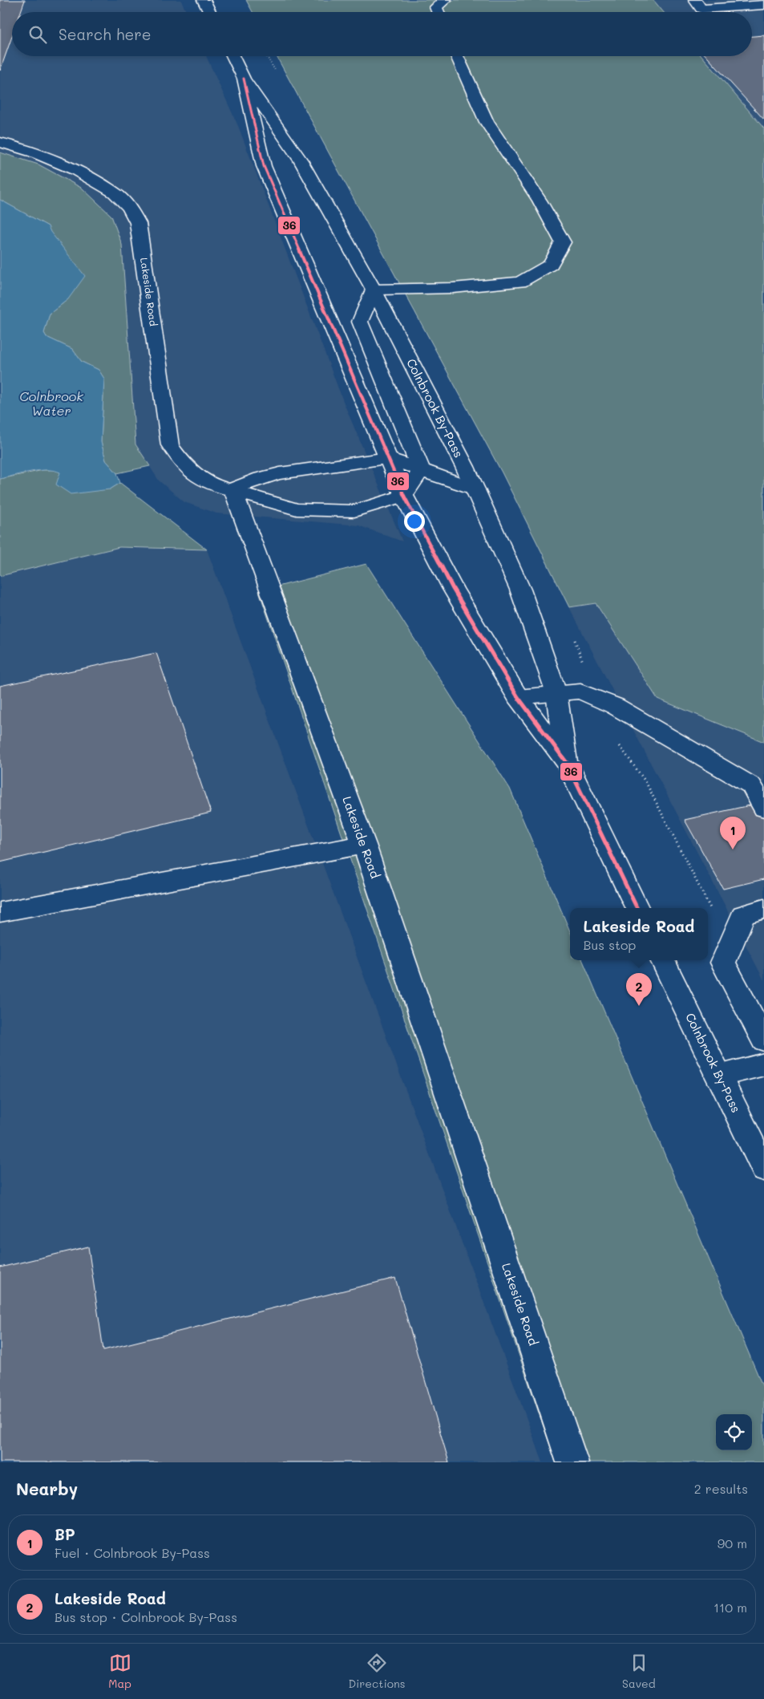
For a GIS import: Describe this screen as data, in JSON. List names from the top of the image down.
{
  "streets": {
    "main road": ["Lakeside Road", "Colnbrook By-Pass"]
  },
  "crossings": [
    ["Lakeside Road", "Colnbrook By-Pass"]
  ],
  "water": ["Colnbrook Water"],
  "lines": ["transit line 36"],
  "page": {
    "search": "Search here",
    "pins": ["1", "2"],
    "popup": ["Lakeside Road", "Bus stop"],
    "heading": ["Nearby", "2 results"],
    "list": [
      {
        "mark": "1",
        "name": "BP",
        "note": "Fuel · Colnbrook By-Pass",
        "value": "90 m"
      },
      {
        "mark": "2",
        "name": "Lakeside Road",
        "note": "Bus stop · Colnbrook By-Pass",
        "value": "110 m"
      }
    ],
    "nav": ["Map", "Directions", "Saved"]
  }
}
